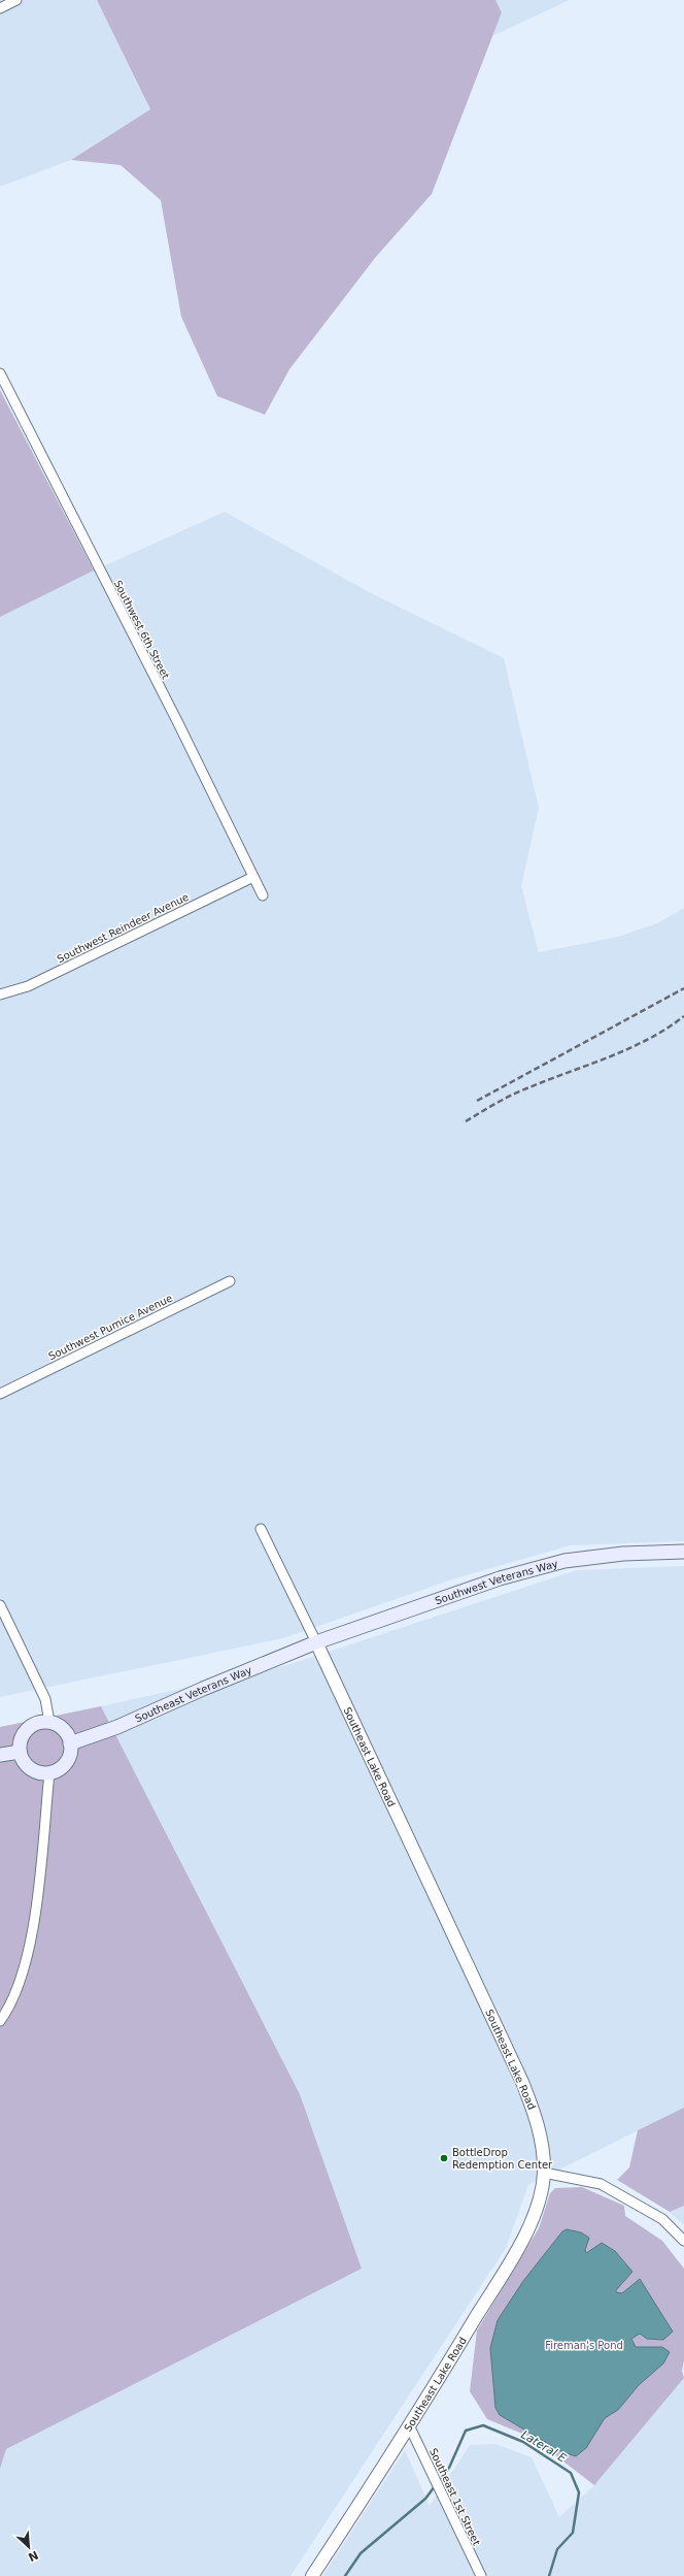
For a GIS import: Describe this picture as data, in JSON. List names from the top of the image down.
{
  "streets": {
    "main road": ["Southwest Veterans Way", "Southeast Veterans Way"],
    "street": [
      "Southwest 6th Street",
      "Southwest Reindeer Avenue",
      "Southwest Pumice Avenue",
      "Southeast Lake Road",
      "Southeast 1st Street"
    ]
  },
  "crossings": [
    ["Southwest 6th Street", "Southwest Reindeer Avenue"],
    ["Southwest Veterans Way", "Southeast Veterans Way"],
    ["Southwest Veterans Way", "Southeast Lake Road"],
    ["Southeast Veterans Way", "Southeast Lake Road"],
    ["Southeast Lake Road", "Southeast 1st Street"]
  ],
  "water": ["Lateral E"],
  "parks": ["Fireman's Pond"],
  "places": ["BottleDrop Redemption Center"],
  "north": "bottom right"
}
